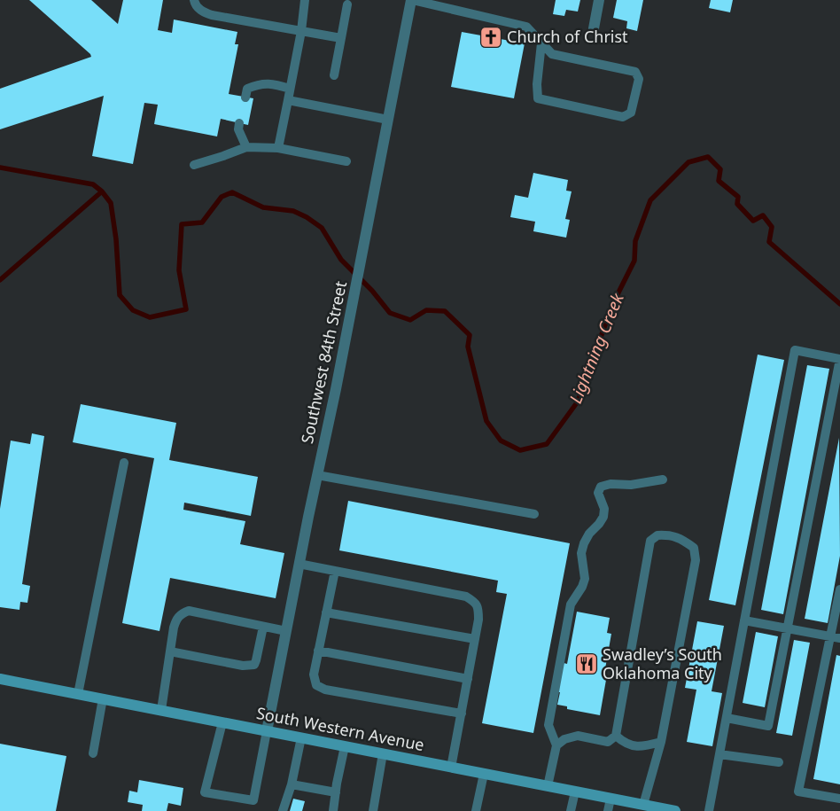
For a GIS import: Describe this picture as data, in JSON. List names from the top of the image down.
{
  "streets": {
    "main road": ["South Western Avenue"],
    "street": ["Southwest 84th Street"]
  },
  "crossings": [
    ["Southwest 84th Street", "South Western Avenue"]
  ],
  "water": ["Lightning Creek"],
  "places": {
    "church": ["Church of Christ"],
    "restaurant": ["Swadley’s South Oklahoma City"]
  }
}
